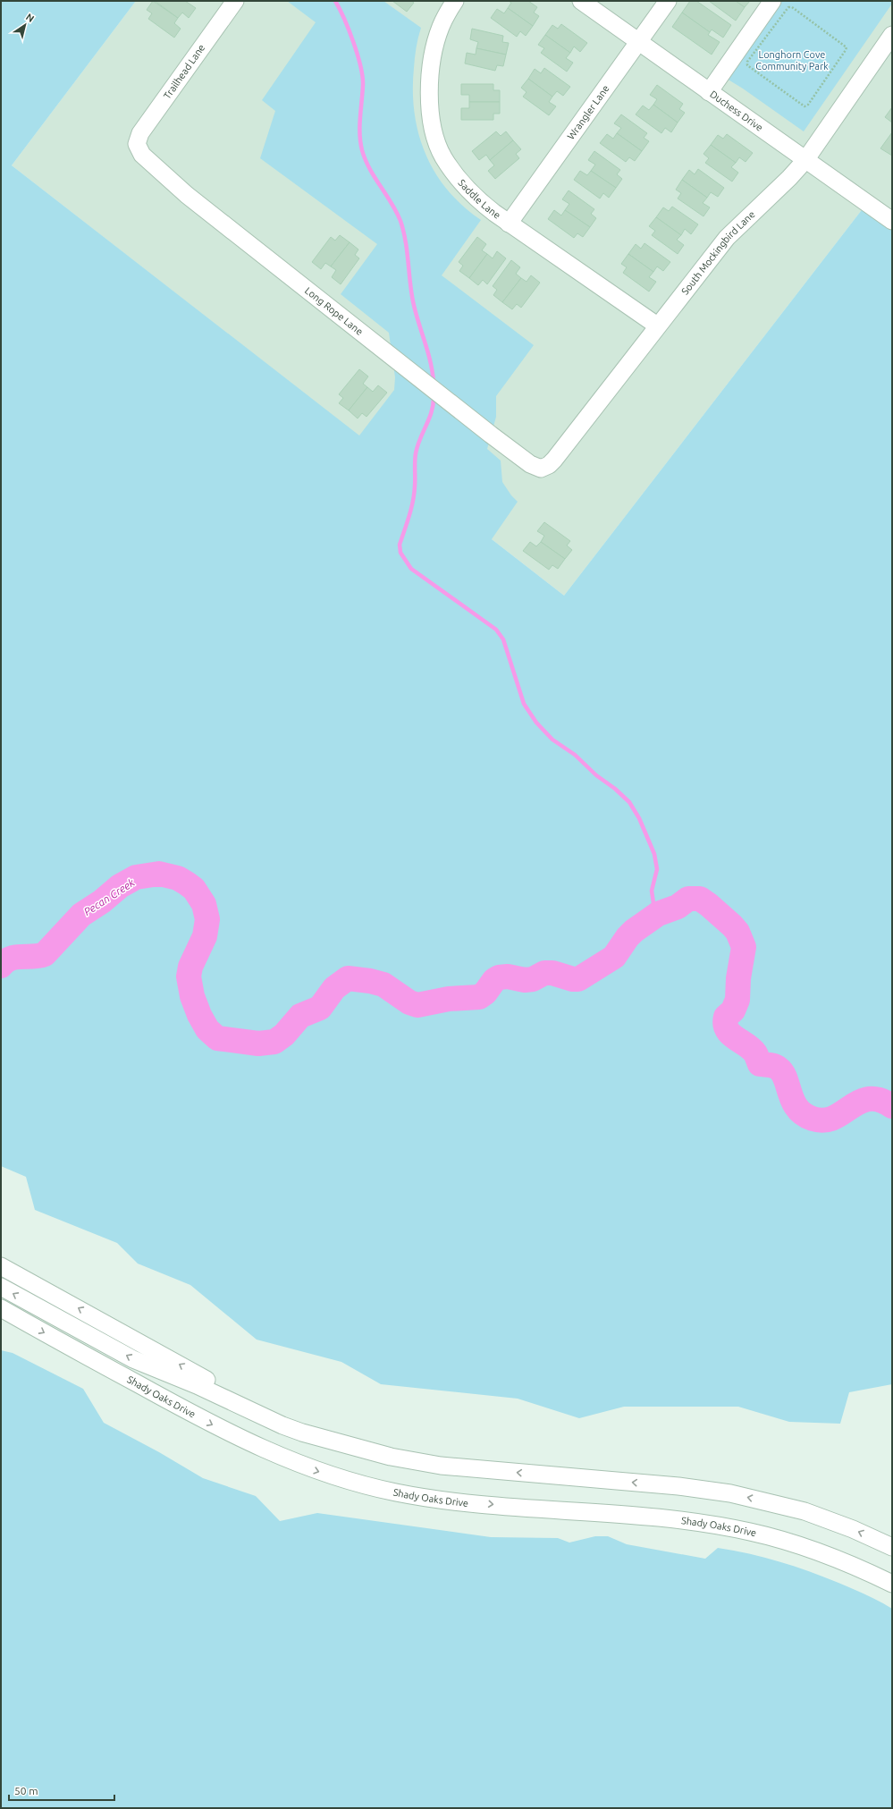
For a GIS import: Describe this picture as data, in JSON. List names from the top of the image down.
{
  "streets": {
    "street": [
      "Trailhead Lane",
      "Duchess Drive",
      "Wrangler Lane",
      "Saddle Lane",
      "South Mockingbird Lane",
      "Long Rope Lane",
      "Shady Oaks Drive"
    ]
  },
  "crossings": [
    ["Trailhead Lane", "Long Rope Lane"],
    ["Duchess Drive", "Wrangler Lane"],
    ["Duchess Drive", "South Mockingbird Lane"],
    ["Wrangler Lane", "Saddle Lane"],
    ["Saddle Lane", "South Mockingbird Lane"],
    ["South Mockingbird Lane", "Long Rope Lane"]
  ],
  "water": ["Pecan Creek"],
  "parks": ["Longhorn Cove Community Park"],
  "scale_bar": "50 m",
  "north": "top right"
}
